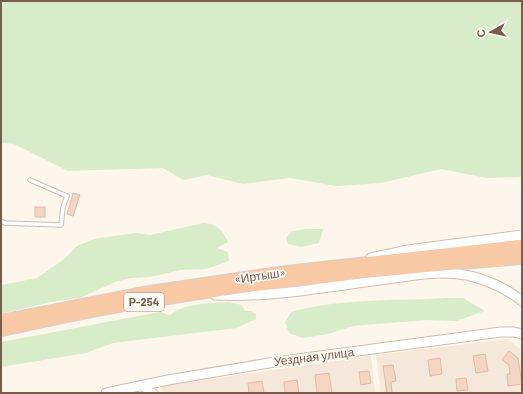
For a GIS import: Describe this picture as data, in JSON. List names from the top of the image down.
{
  "streets": {
    "highway": ["«Иртыш»", "Р-254"],
    "street": ["Уездная улица"]
  },
  "north": "left"
}
